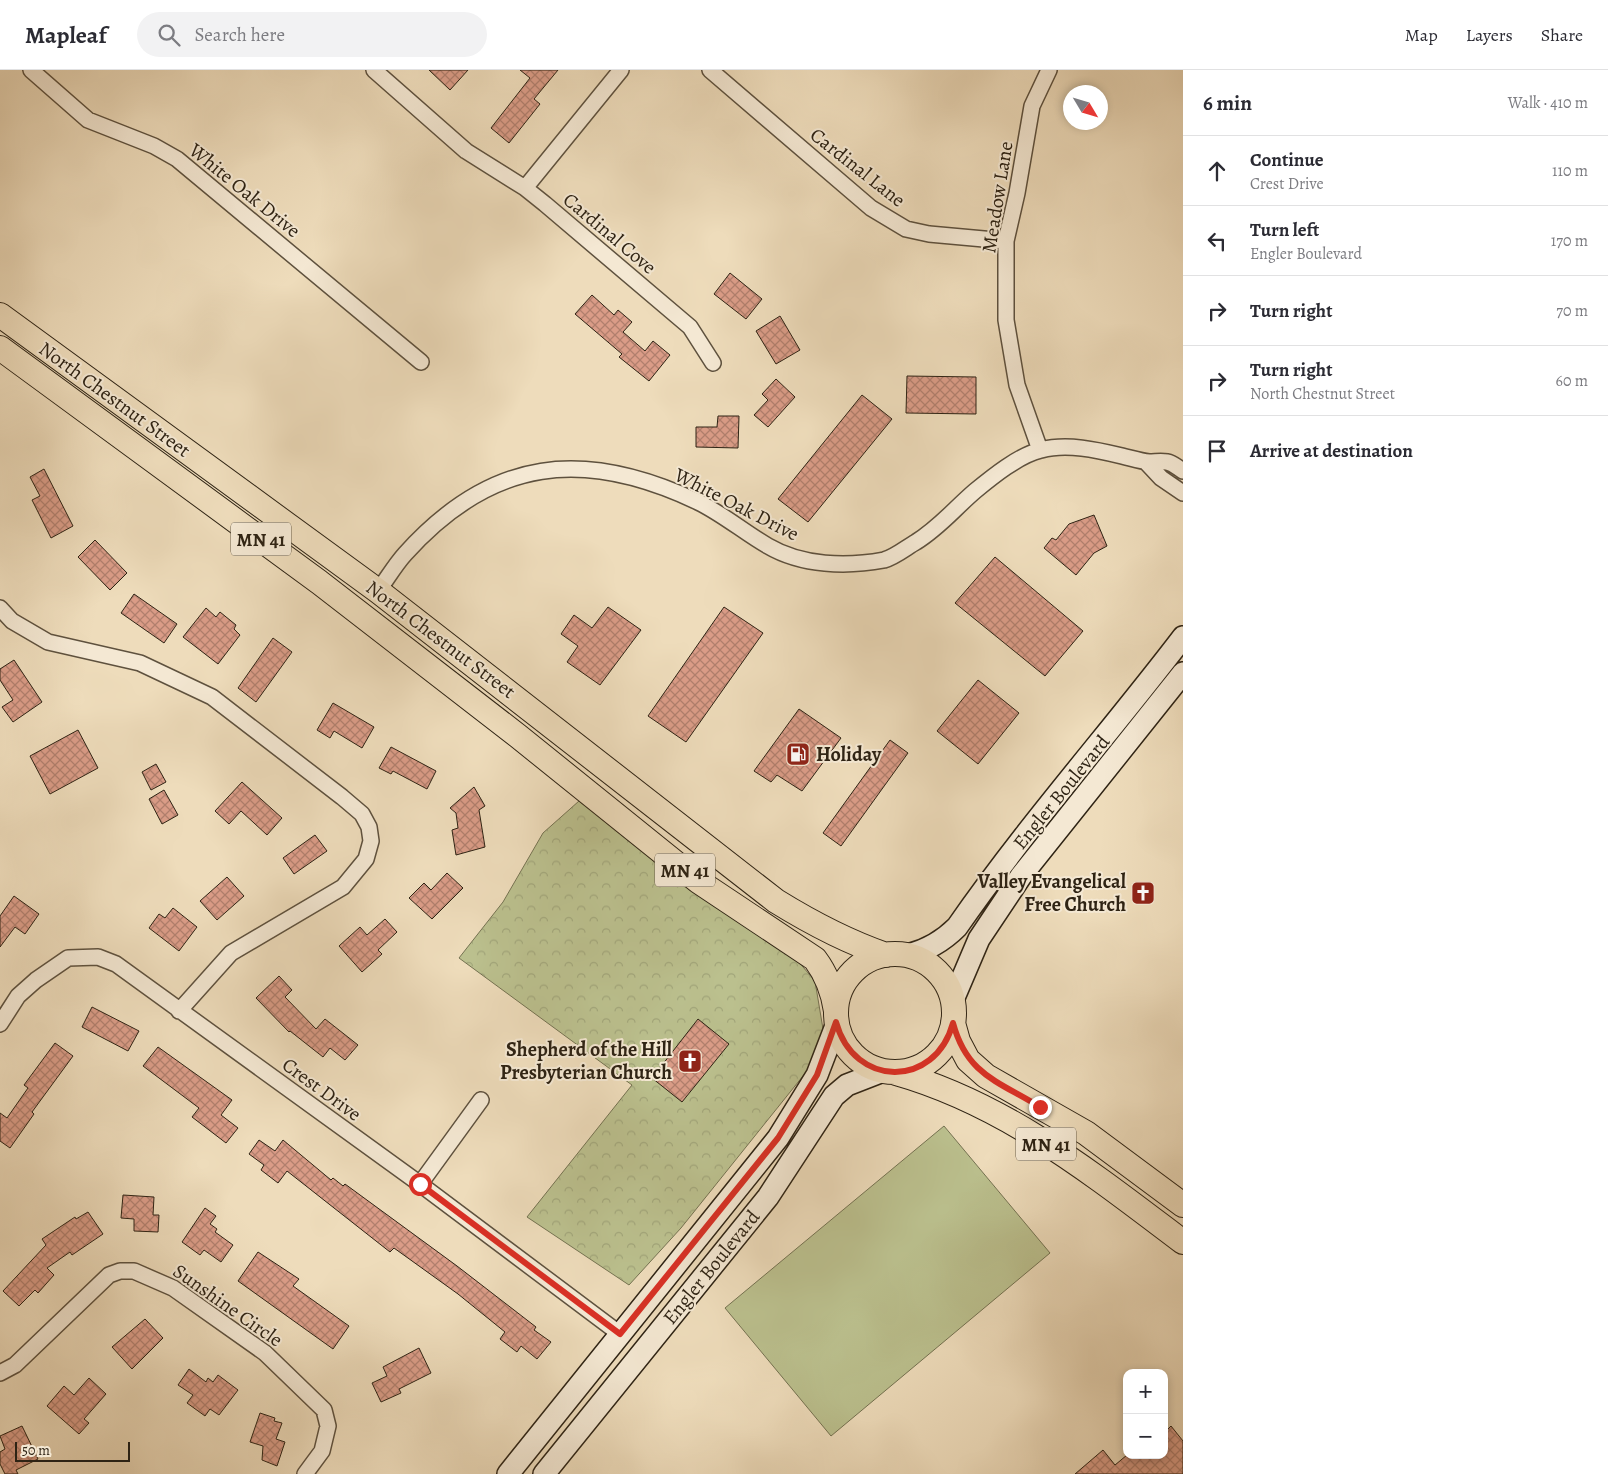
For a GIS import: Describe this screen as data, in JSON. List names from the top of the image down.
{
  "streets": {
    "main road": ["North Chestnut Street", "MN 41", "Engler Boulevard"],
    "street": [
      "Cardinal Lane",
      "White Oak Drive",
      "Meadow Lane",
      "Cardinal Cove",
      "Crest Drive",
      "Sunshine Circle"
    ]
  },
  "crossings": [
    ["Cardinal Lane", "Meadow Lane"],
    ["White Oak Drive", "Meadow Lane"],
    ["White Oak Drive", "North Chestnut Street"],
    ["North Chestnut Street", "MN 41"],
    ["North Chestnut Street", "Engler Boulevard"],
    ["MN 41", "Engler Boulevard"],
    ["Engler Boulevard", "Crest Drive"]
  ],
  "places": {
    "fuel station": ["Holiday"],
    "church": ["Valley Evangelical Free Church", "Shepherd of the Hill Presbyterian Church"]
  },
  "scale_bar": "50 m",
  "north": "bottom right",
  "page": {
    "header": "Mapleaf",
    "search": "Search here",
    "nav": ["Map", "Layers", "Share"],
    "heading": ["6 min", "Walk · 410 m"],
    "list": [
      ["Continue", "Crest Drive", "110 m"],
      ["Turn left", "Engler Boulevard", "170 m"],
      ["Turn right", "70 m"],
      ["Turn right", "North Chestnut Street", "60 m"],
      "Arrive at destination"
    ],
    "map_buttons": ["+", "−"],
    "scale": "50 m"
  }
}
